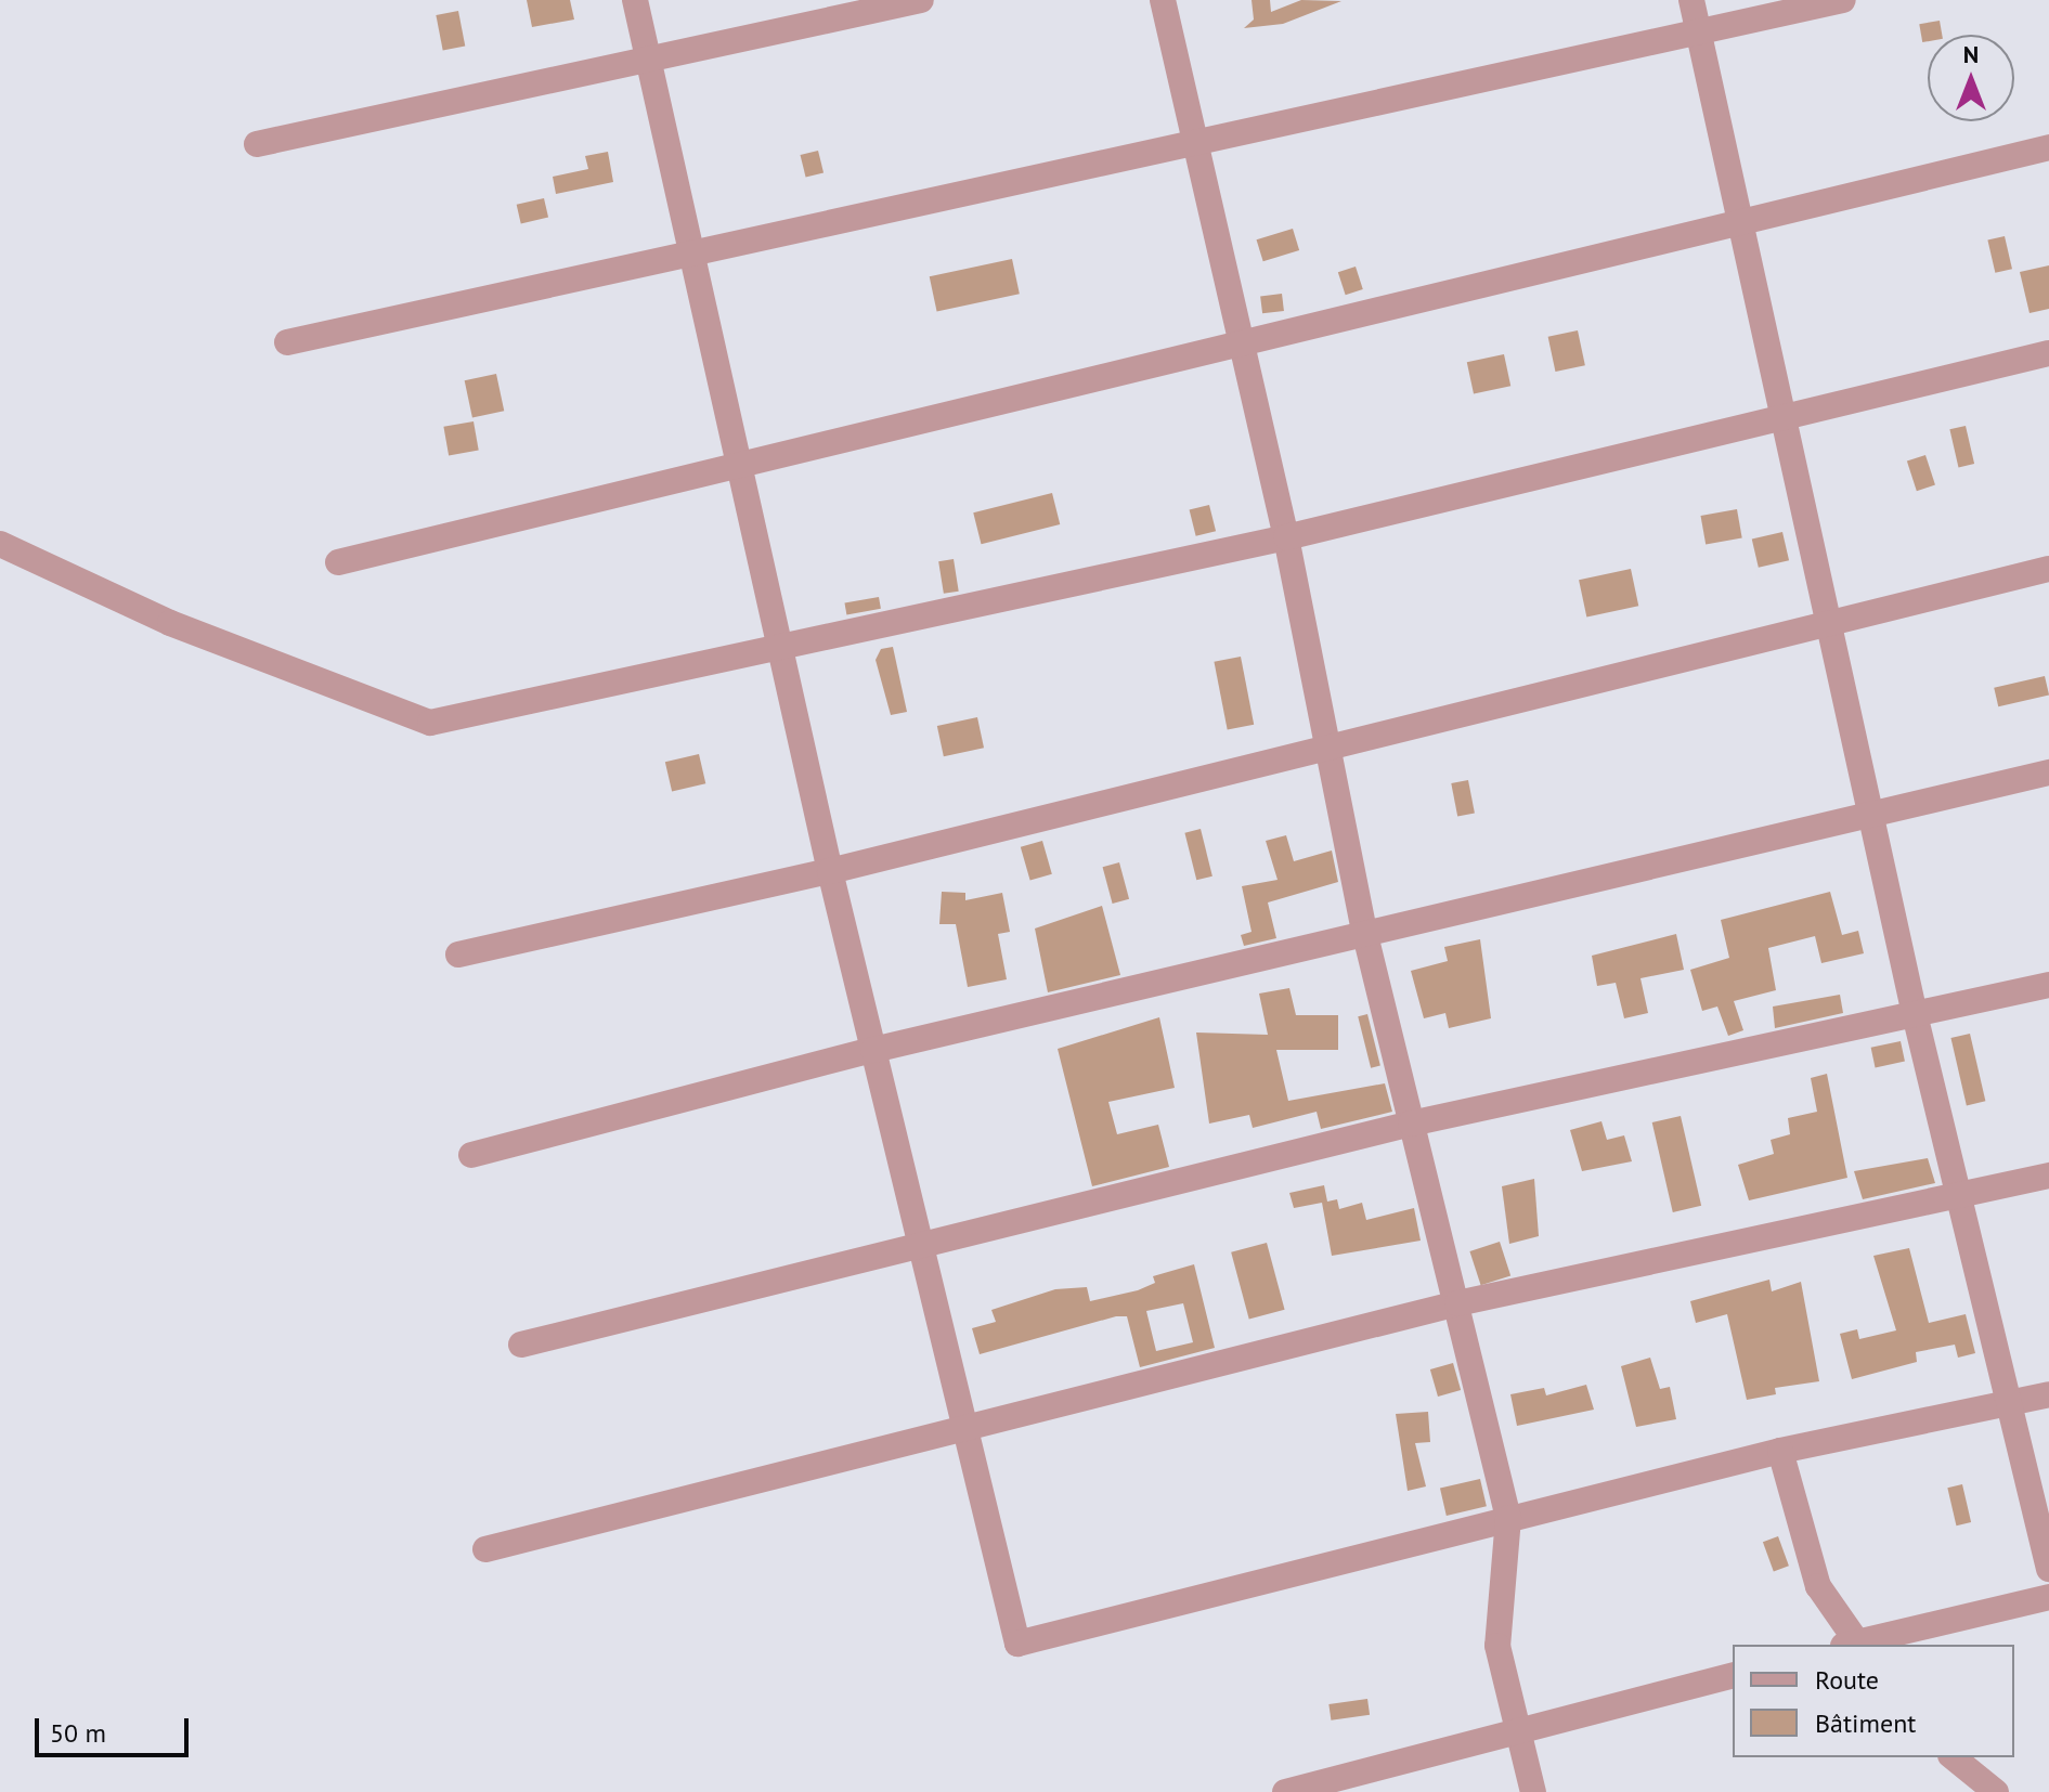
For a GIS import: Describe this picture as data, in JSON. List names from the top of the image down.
{
  "legend": ["Route", "Bâtiment"],
  "scale_bar": "50 m",
  "north": "top"
}
